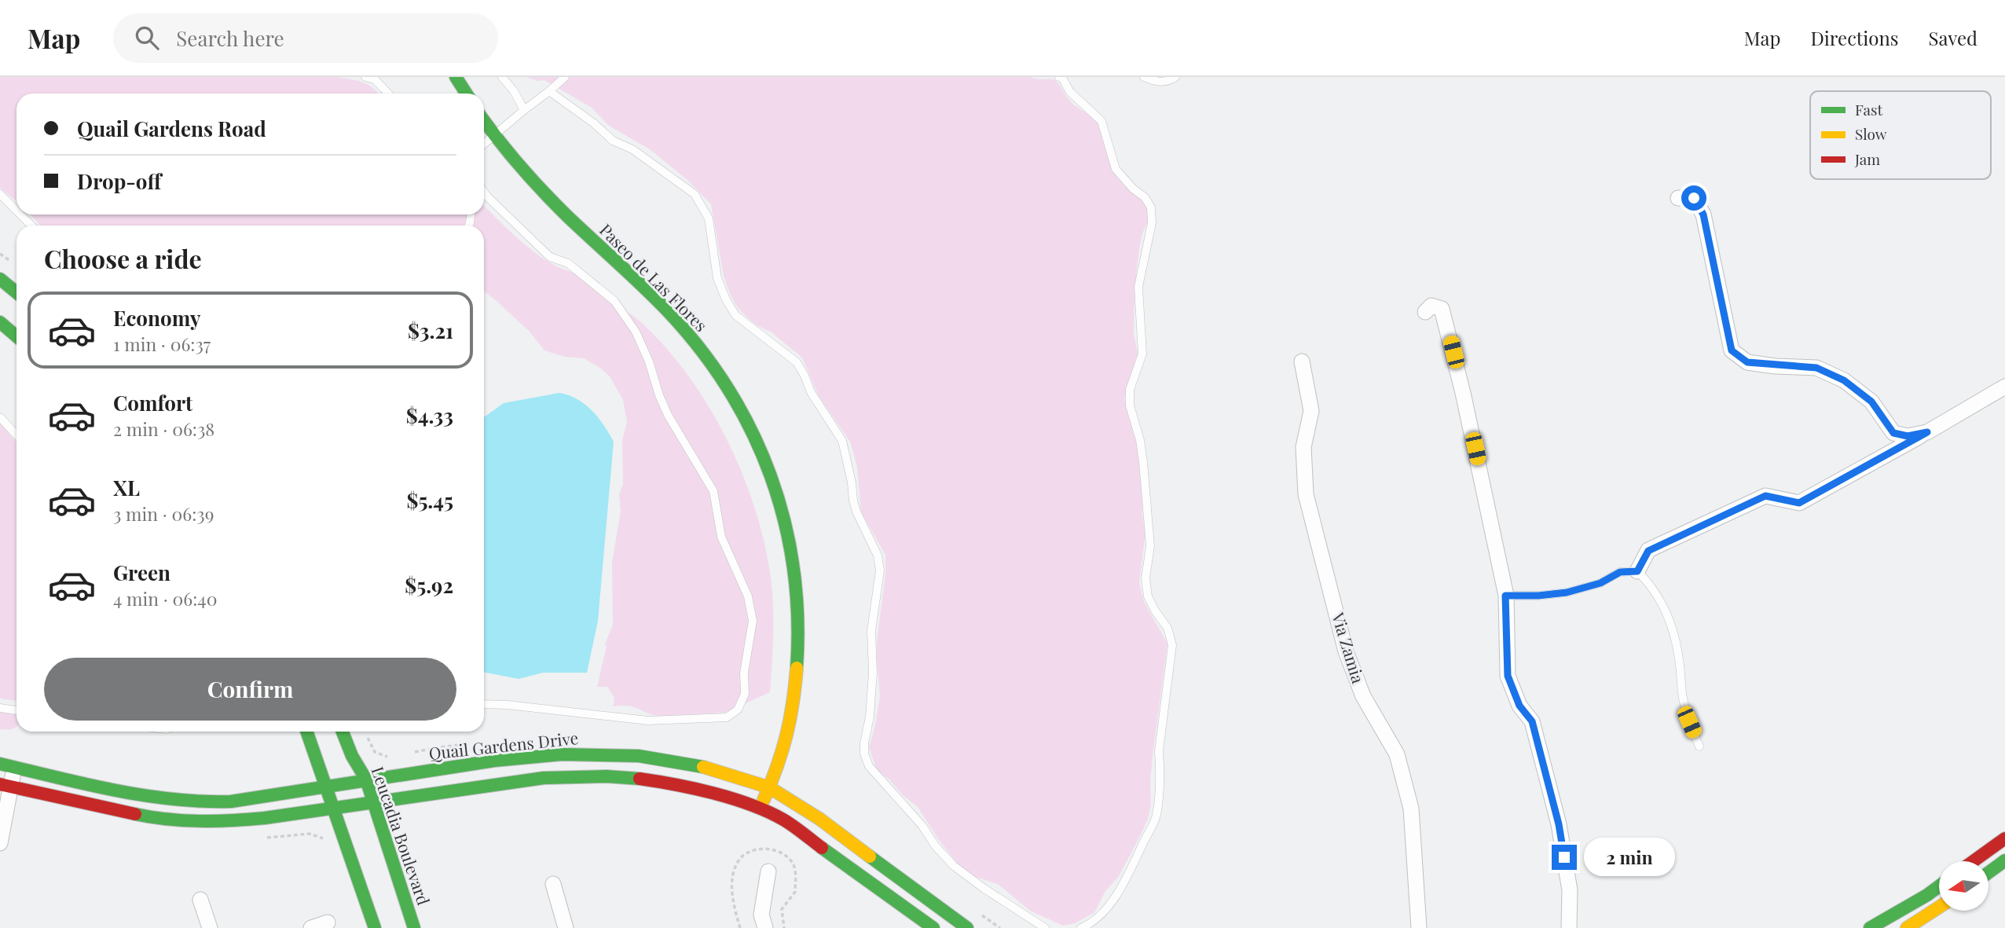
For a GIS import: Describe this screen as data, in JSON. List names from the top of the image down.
{
  "streets": {
    "main road": ["Paseo de Las Flores", "Quail Gardens Drive", "Leucadia Boulevard"],
    "street": ["Via Zamia"]
  },
  "crossings": [
    ["Paseo de Las Flores", "Quail Gardens Drive"],
    ["Quail Gardens Drive", "Leucadia Boulevard"]
  ],
  "legend": ["Fast", "Slow", "Jam"],
  "north": "left",
  "page": {
    "header": "Map",
    "search": "Search here",
    "nav": ["Map", "Directions", "Saved"],
    "banner": ["Quail Gardens Road", "Drop-off"],
    "heading": "Choose a ride",
    "list": [
      {
        "name": "Economy",
        "note": "1 min · 06:37",
        "value": "$3.21"
      },
      {
        "name": "Comfort",
        "note": "2 min · 06:38",
        "value": "$4.33"
      },
      {
        "name": "XL",
        "note": "3 min · 06:39",
        "value": "$5.45"
      },
      {
        "name": "Green",
        "note": "4 min · 06:40",
        "value": "$5.92"
      }
    ],
    "buttons": "Confirm",
    "bubble": "2 min"
  }
}
